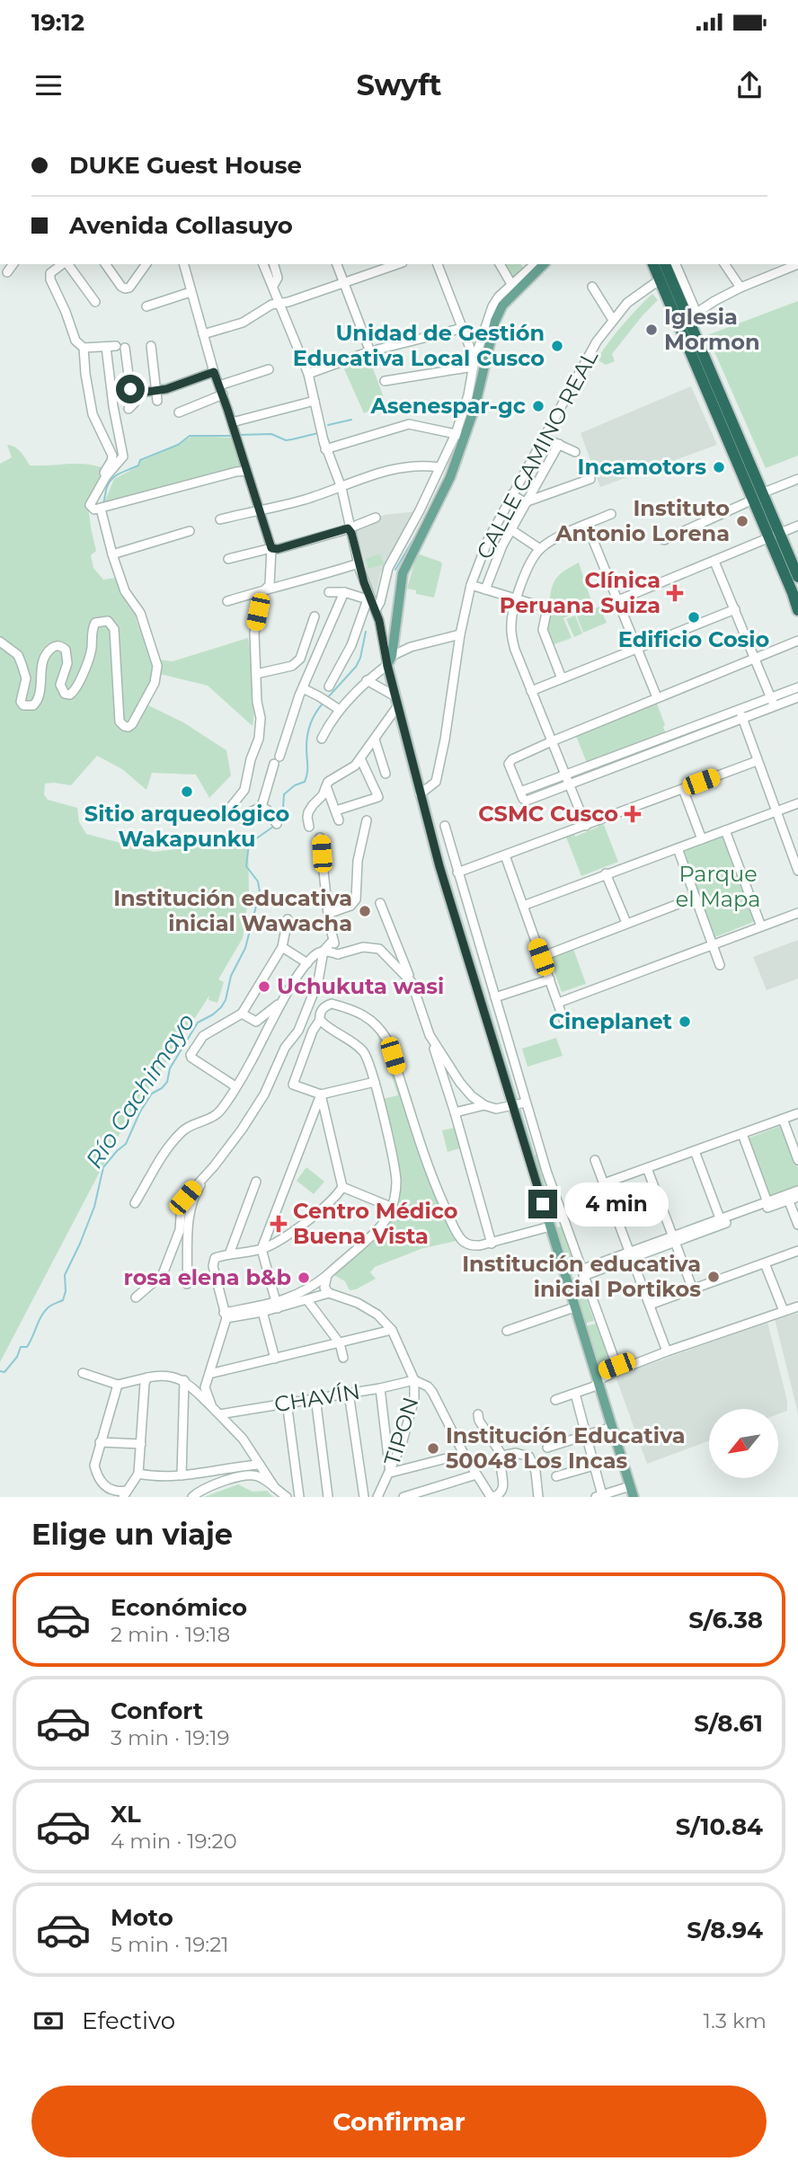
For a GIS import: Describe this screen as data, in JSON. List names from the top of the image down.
{
  "streets": {
    "street": ["CALLE CAMINO REAL", "CHAVÍN", "TIPON"]
  },
  "crossings": [
    ["CHAVÍN", "TIPON"]
  ],
  "water": ["Río Cachimayo"],
  "parks": ["Parque el Mapa"],
  "places": {
    "other": [
      "Iglesia Mormon",
      "Unidad de Gestión Educativa Local Cusco",
      "Asenespar-gc",
      "Incamotors",
      "Instituto Antonio Lorena",
      "Edificio Cosio",
      "Sitio arqueológico Wakapunku",
      "Institución educativa inicial Wawacha",
      "Uchukuta wasi",
      "Cineplanet",
      "Institución educativa inicial Portikos",
      "rosa elena b&b",
      "Institución Educativa 50048 Los Incas"
    ],
    "health": ["Clínica Peruana Suiza", "CSMC Cusco", "Centro Médico Buena Vista"]
  },
  "north": "bottom left",
  "page": {
    "status": "19:12",
    "header": "Swyft",
    "banner": ["DUKE Guest House", "Avenida Collasuyo"],
    "bubble": "4 min",
    "heading": "Elige un viaje",
    "list": [
      {
        "name": "Económico",
        "note": "2 min · 19:18",
        "value": "S/6.38"
      },
      {
        "name": "Confort",
        "note": "3 min · 19:19",
        "value": "S/8.61"
      },
      {
        "name": "XL",
        "note": "4 min · 19:20",
        "value": "S/10.84"
      },
      {
        "name": "Moto",
        "note": "5 min · 19:21",
        "value": "S/8.94"
      }
    ],
    "pay": ["Efectivo", "1.3 km"],
    "buttons": "Confirmar"
  }
}
